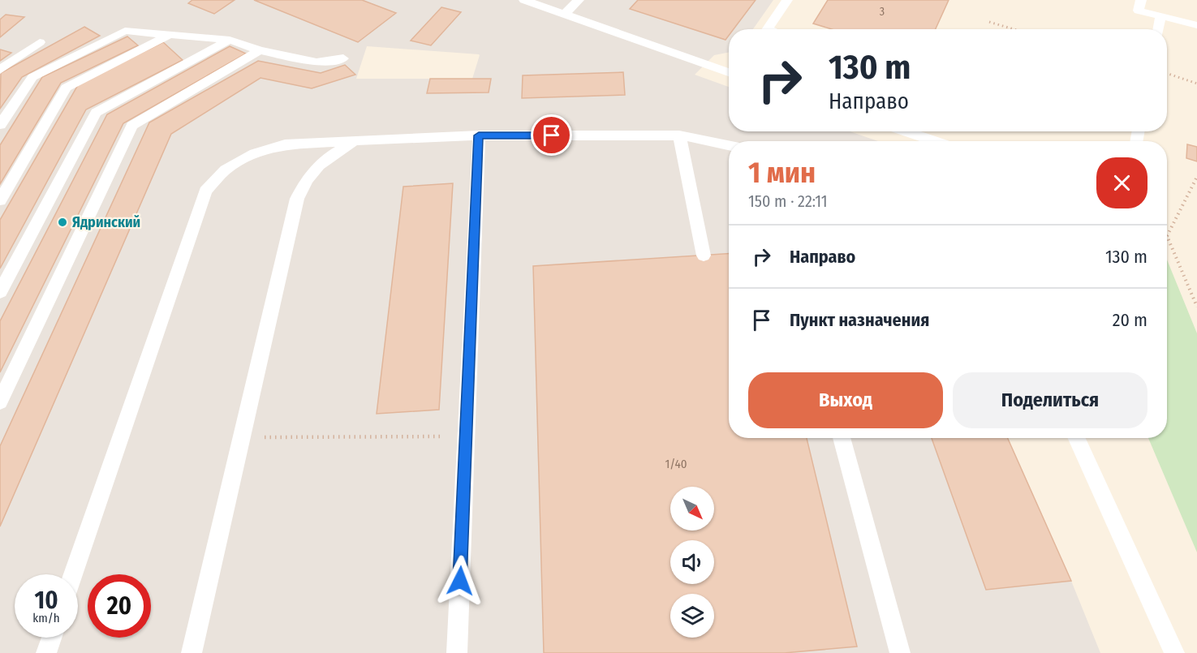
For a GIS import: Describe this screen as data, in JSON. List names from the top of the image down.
{
  "places": ["Ядринский"],
  "house_numbers": ["3", "1/40"],
  "north": "bottom right",
  "page": {
    "turn": ["130 m", "Направо"],
    "heading": ["1 мин", "150 m · 22:11"],
    "list": [
      {
        "name": "Направо",
        "value": "130 m"
      },
      {
        "name": "Пункт назначения",
        "value": "20 m"
      }
    ],
    "buttons": ["Выход", "Поделиться"],
    "speed": "10 km/h",
    "limit": "20"
  }
}
